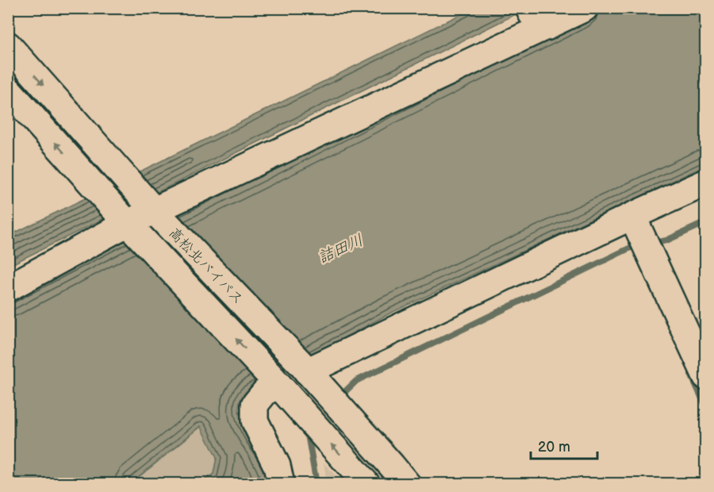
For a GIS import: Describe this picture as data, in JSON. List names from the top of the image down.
{
  "streets": {
    "main road": ["高松北バイパス"]
  },
  "water": ["詰田川"],
  "scale_bar": "20 m"
}
